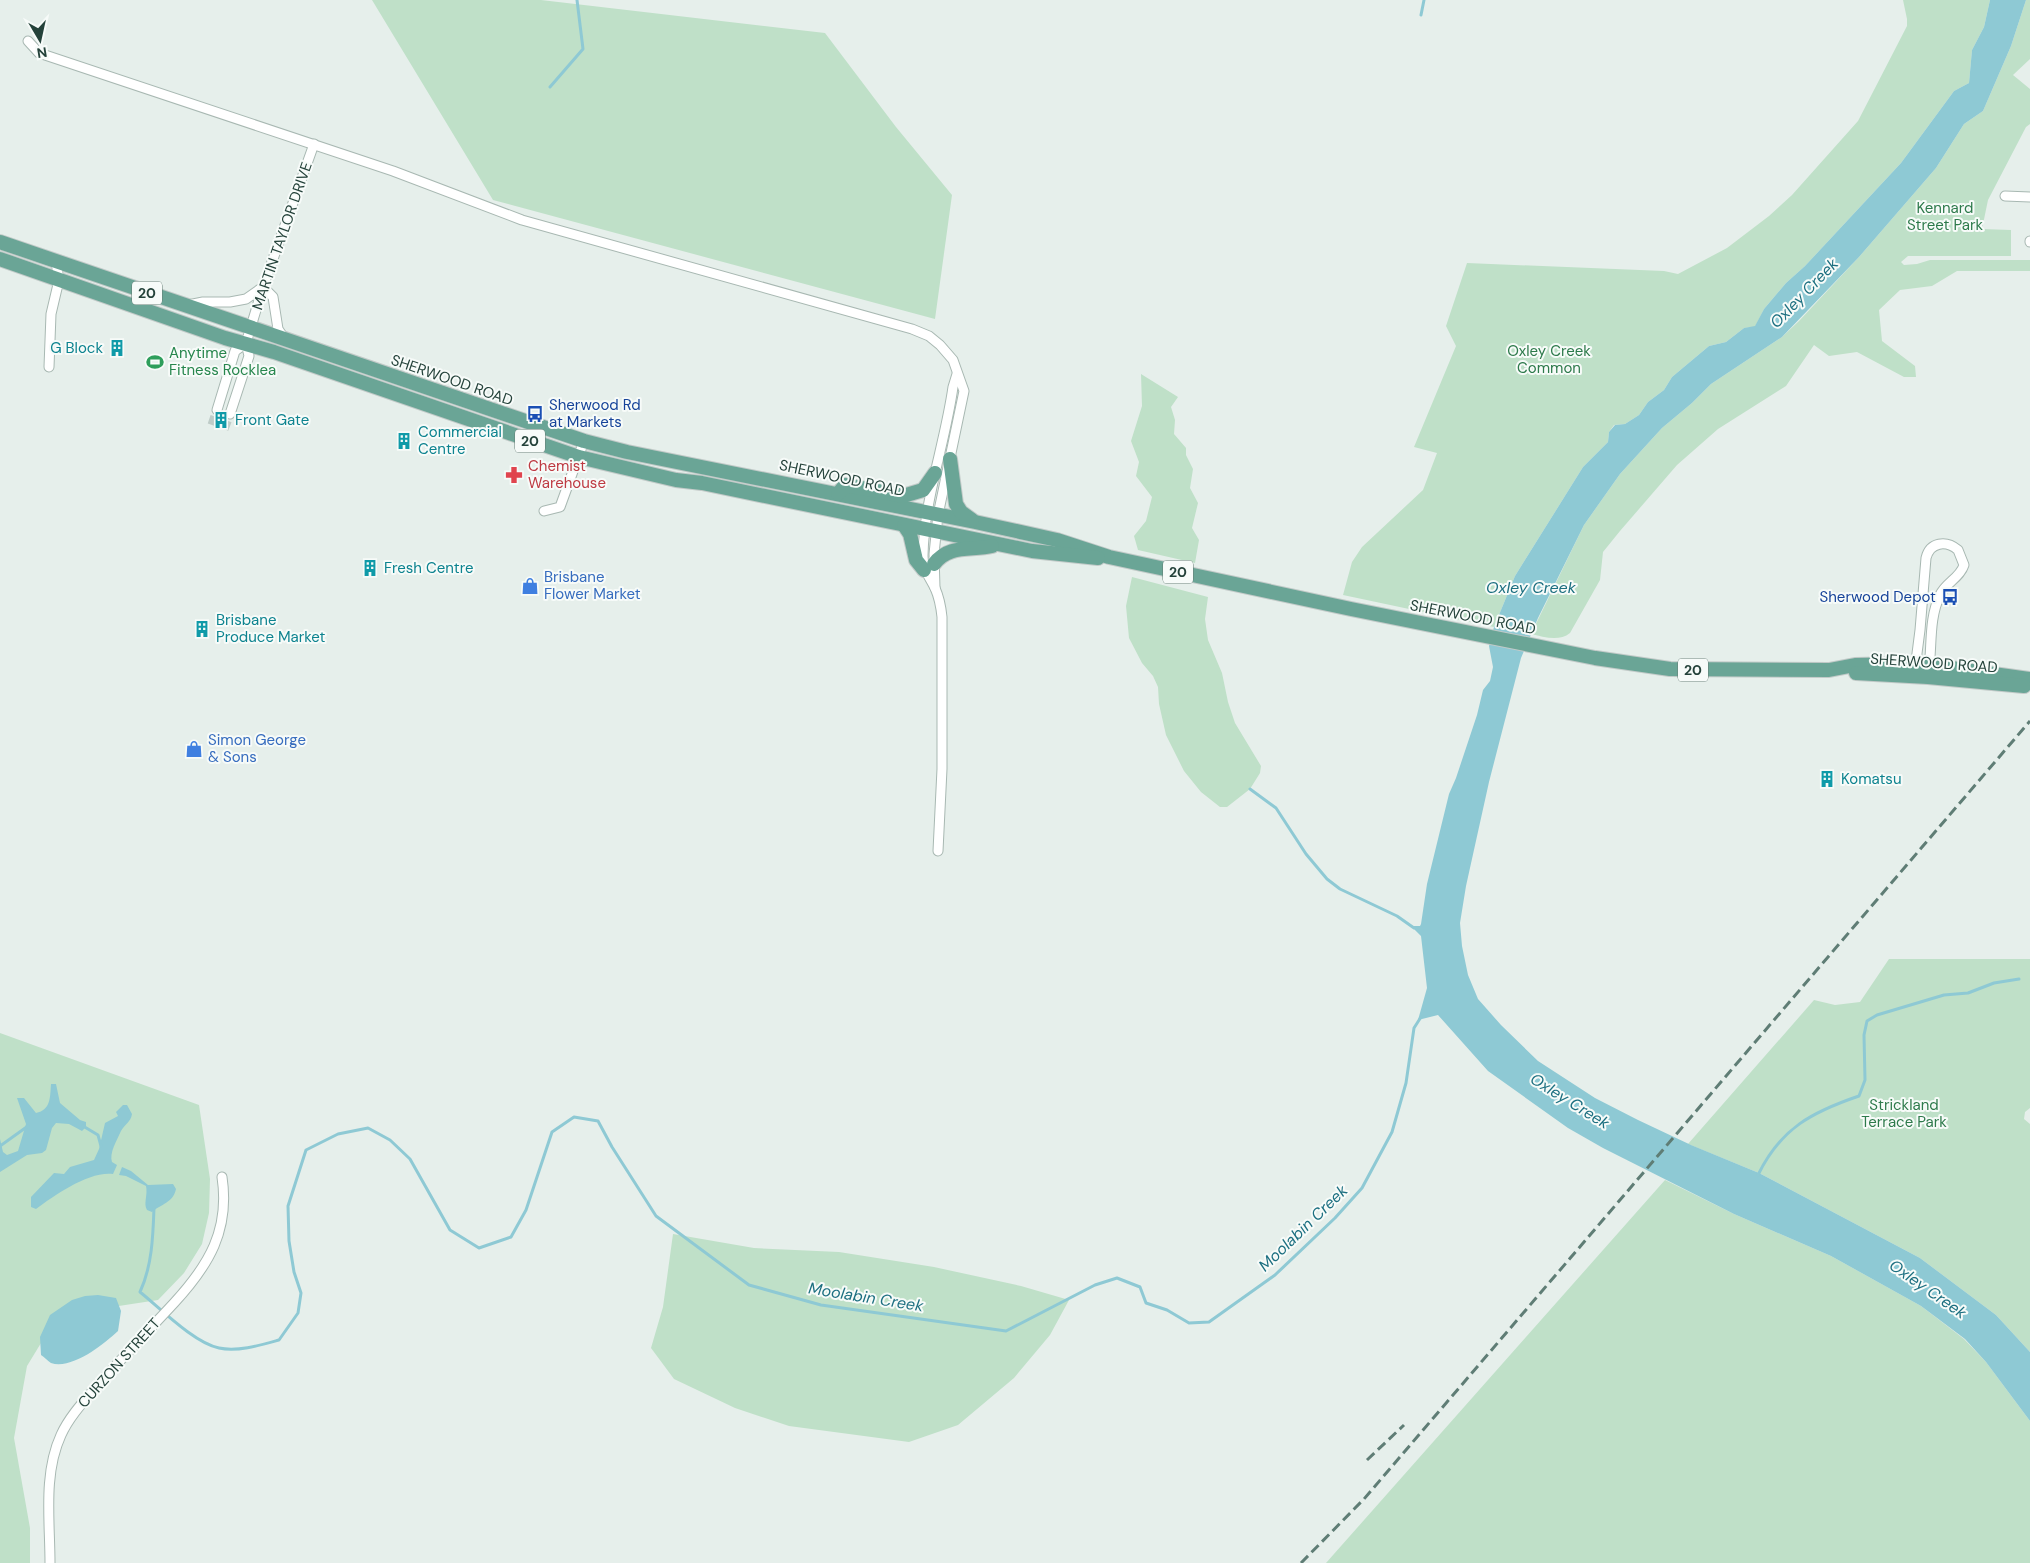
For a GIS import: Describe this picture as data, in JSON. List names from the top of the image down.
{
  "streets": {
    "main road": ["20", "SHERWOOD ROAD"],
    "street": ["MARTIN TAYLOR DRIVE", "CURZON STREET"]
  },
  "crossings": [
    ["MARTIN TAYLOR DRIVE", "SHERWOOD ROAD"]
  ],
  "water": ["Oxley Creek", "Moolabin Creek"],
  "parks": ["Kennard Street Park", "Oxley Creek Common", "Strickland Terrace Park"],
  "places": {
    "building": [
      "G Block",
      "Front Gate",
      "Commercial Centre",
      "Fresh Centre",
      "Brisbane Produce Market",
      "Komatsu"
    ],
    "sports": ["Anytime Fitness Rocklea"],
    "bus stop": ["Sherwood Rd at Markets", "Sherwood Depot"],
    "pharmacy": ["Chemist Warehouse"],
    "shop": ["Brisbane Flower Market", "Simon George & Sons"]
  },
  "north": "bottom"
}
